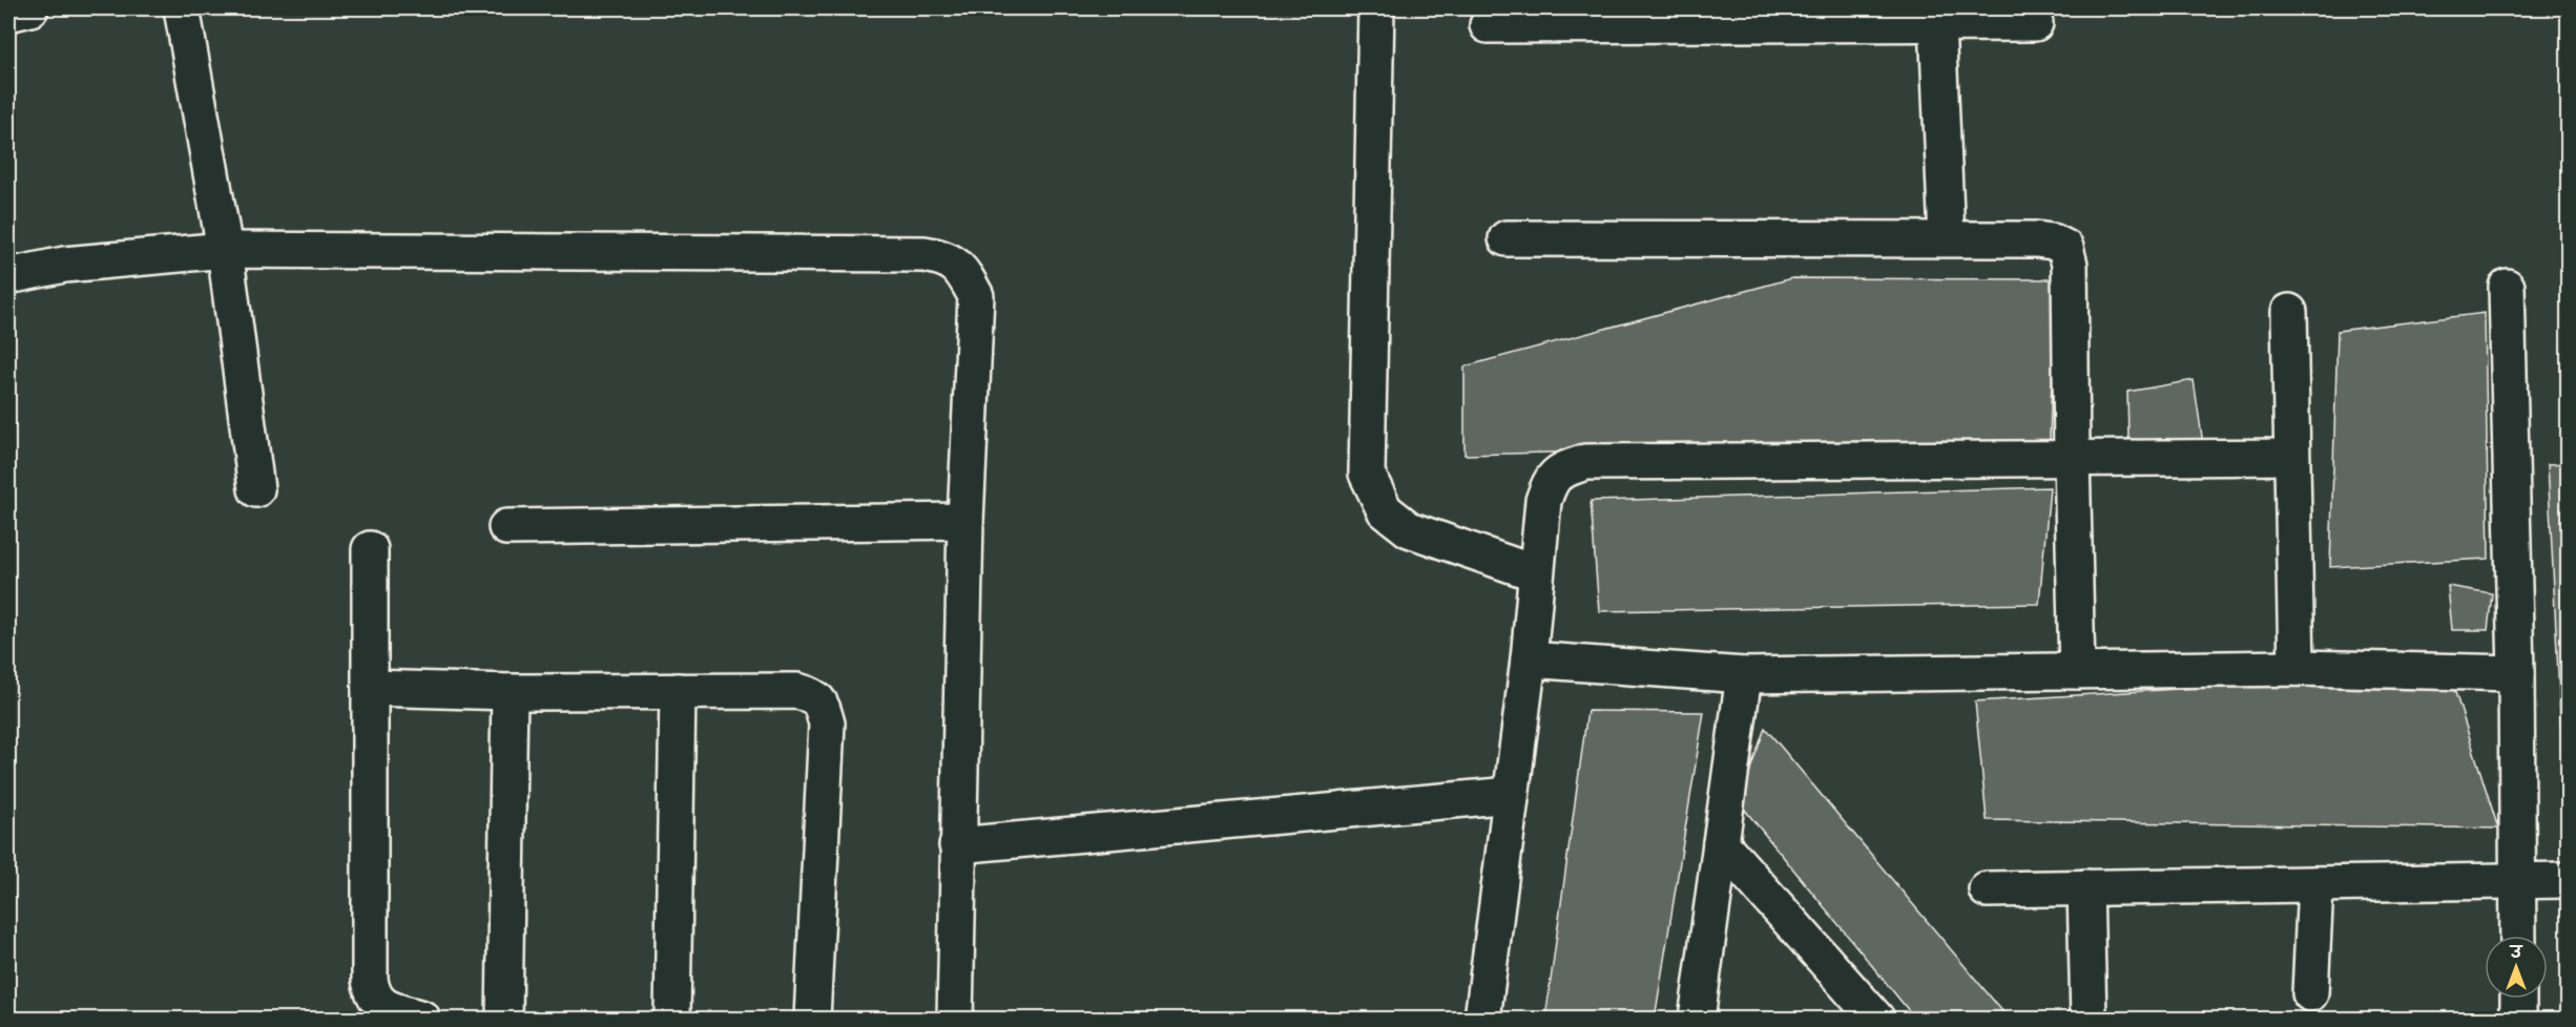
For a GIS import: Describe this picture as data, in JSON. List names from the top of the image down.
{
  "north": "top"
}
